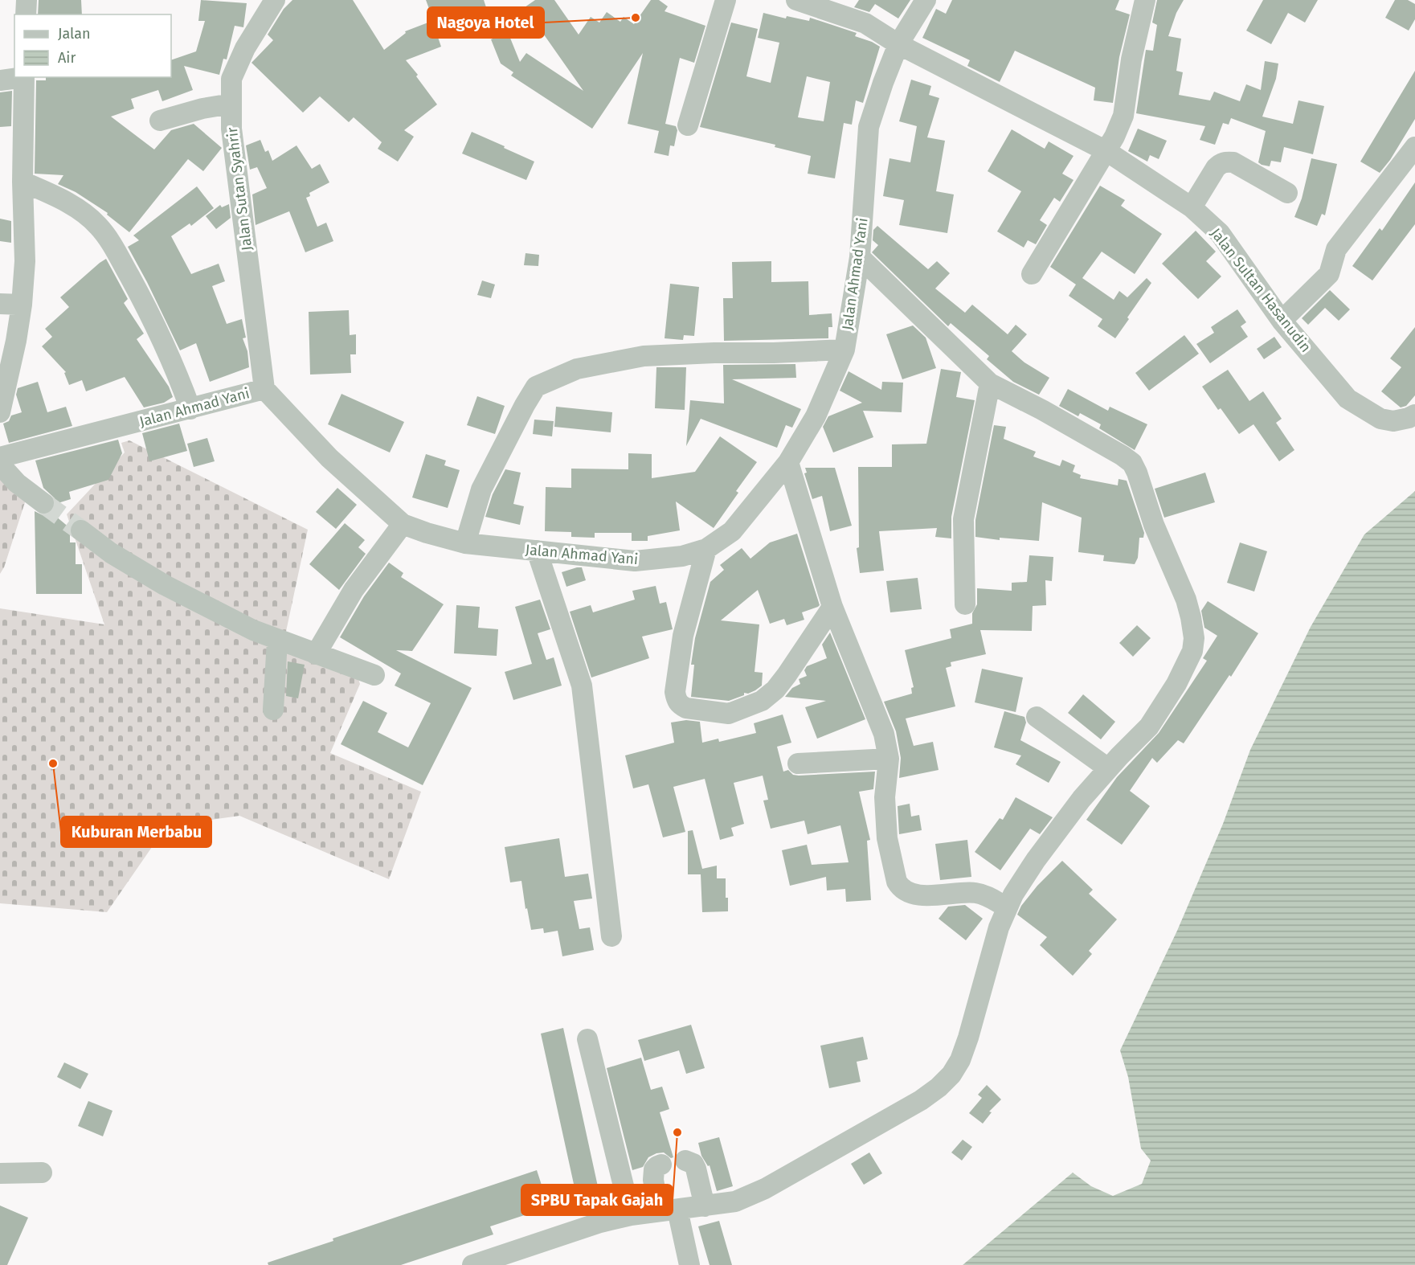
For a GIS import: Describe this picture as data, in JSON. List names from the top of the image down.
{
  "streets": {
    "street": ["Jalan Sutan Syahrir", "Jalan Ahmad Yani", "Jalan Sultan Hasanudin"]
  },
  "crossings": [
    ["Jalan Sutan Syahrir", "Jalan Ahmad Yani"],
    ["Jalan Ahmad Yani", "Jalan Sultan Hasanudin"]
  ],
  "places": ["Nagoya Hotel", "Kuburan Merbabu", "SPBU Tapak Gajah"],
  "legend": ["Jalan", "Air"]
}
